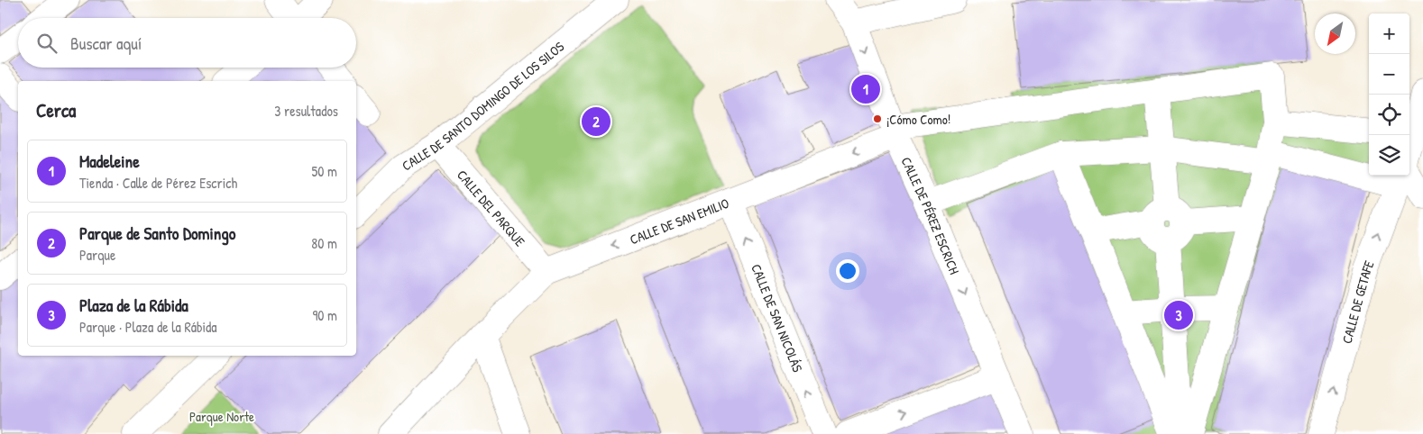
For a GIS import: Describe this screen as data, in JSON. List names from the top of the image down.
{
  "streets": {
    "street": [
      "CALLE DE SANTO DOMINGO DE LOS SILOS",
      "CALLE DEL PARQUE",
      "CALLE DE PÉREZ ESCRICH",
      "CALLE DE SAN EMILIO",
      "CALLE DE GETAFE",
      "CALLE DE SAN NICOLÁS"
    ]
  },
  "crossings": [
    ["CALLE DE SANTO DOMINGO DE LOS SILOS", "CALLE DEL PARQUE"],
    ["CALLE DEL PARQUE", "CALLE DE SAN EMILIO"],
    ["CALLE DE PÉREZ ESCRICH", "CALLE DE SAN EMILIO"],
    ["CALLE DE SAN EMILIO", "CALLE DE SAN NICOLÁS"]
  ],
  "one_way": ["CALLE DE SAN EMILIO", "CALLE DE SAN NICOLÁS"],
  "parks": ["Parque Norte"],
  "places": ["¡Cómo Como!"],
  "north": "bottom left",
  "page": {
    "map_buttons": ["+", "−"],
    "search": "Buscar aquí",
    "pins": ["1", "2", "3"],
    "heading": ["Cerca", "3 resultados"],
    "list": [
      {
        "mark": "1",
        "name": "Madeleine",
        "note": "Tienda · Calle de Pérez Escrich",
        "value": "50 m"
      },
      {
        "mark": "2",
        "name": "Parque de Santo Domingo",
        "note": "Parque",
        "value": "80 m"
      },
      {
        "mark": "3",
        "name": "Plaza de la Rábida",
        "note": "Parque · Plaza de la Rábida",
        "value": "90 m"
      }
    ]
  }
}
